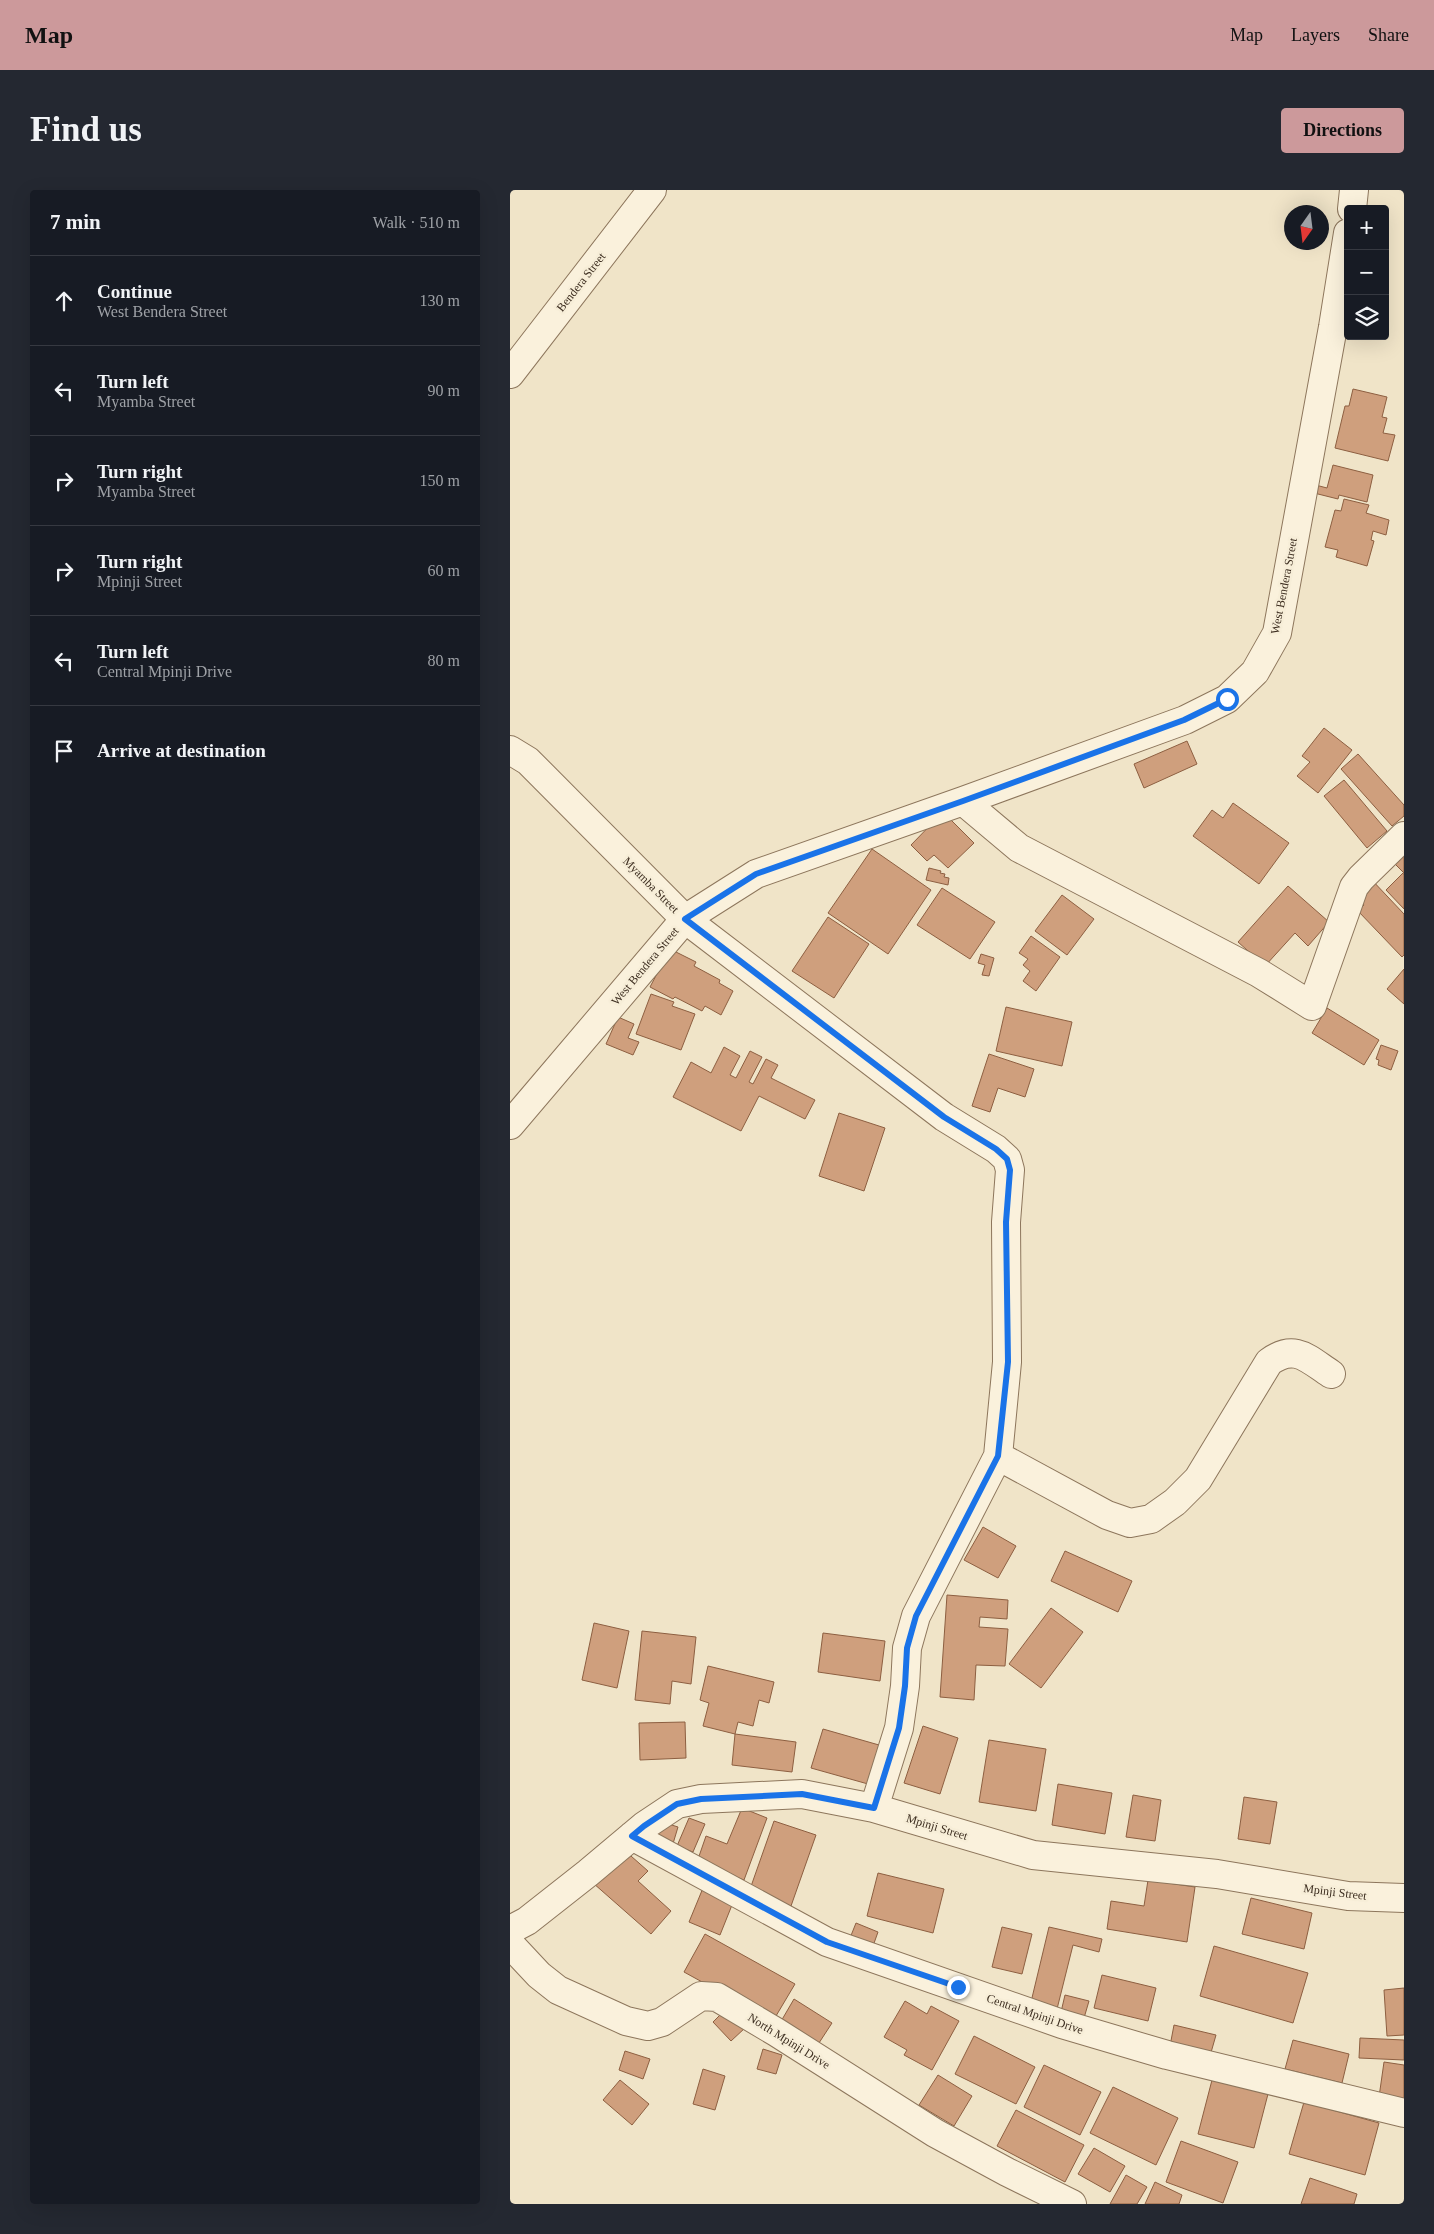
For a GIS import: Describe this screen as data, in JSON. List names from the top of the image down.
{
  "streets": {
    "street": [
      "Bendera Street",
      "West Bendera Street",
      "Myamba Street",
      "Mpinji Street",
      "Central Mpinji Drive",
      "North Mpinji Drive"
    ]
  },
  "crossings": [
    ["West Bendera Street", "Myamba Street"],
    ["Myamba Street", "Mpinji Street"],
    ["Mpinji Street", "Central Mpinji Drive"]
  ],
  "north": "bottom",
  "page": {
    "header": "Map",
    "nav": ["Map", "Layers", "Share"],
    "buttons": "Directions",
    "title": "Find us",
    "heading": ["7 min", "Walk · 510 m"],
    "map_buttons": ["+", "−"],
    "list": [
      ["Continue", "West Bendera Street", "130 m"],
      ["Turn left", "Myamba Street", "90 m"],
      ["Turn right", "Myamba Street", "150 m"],
      ["Turn right", "Mpinji Street", "60 m"],
      ["Turn left", "Central Mpinji Drive", "80 m"],
      "Arrive at destination"
    ]
  }
}
